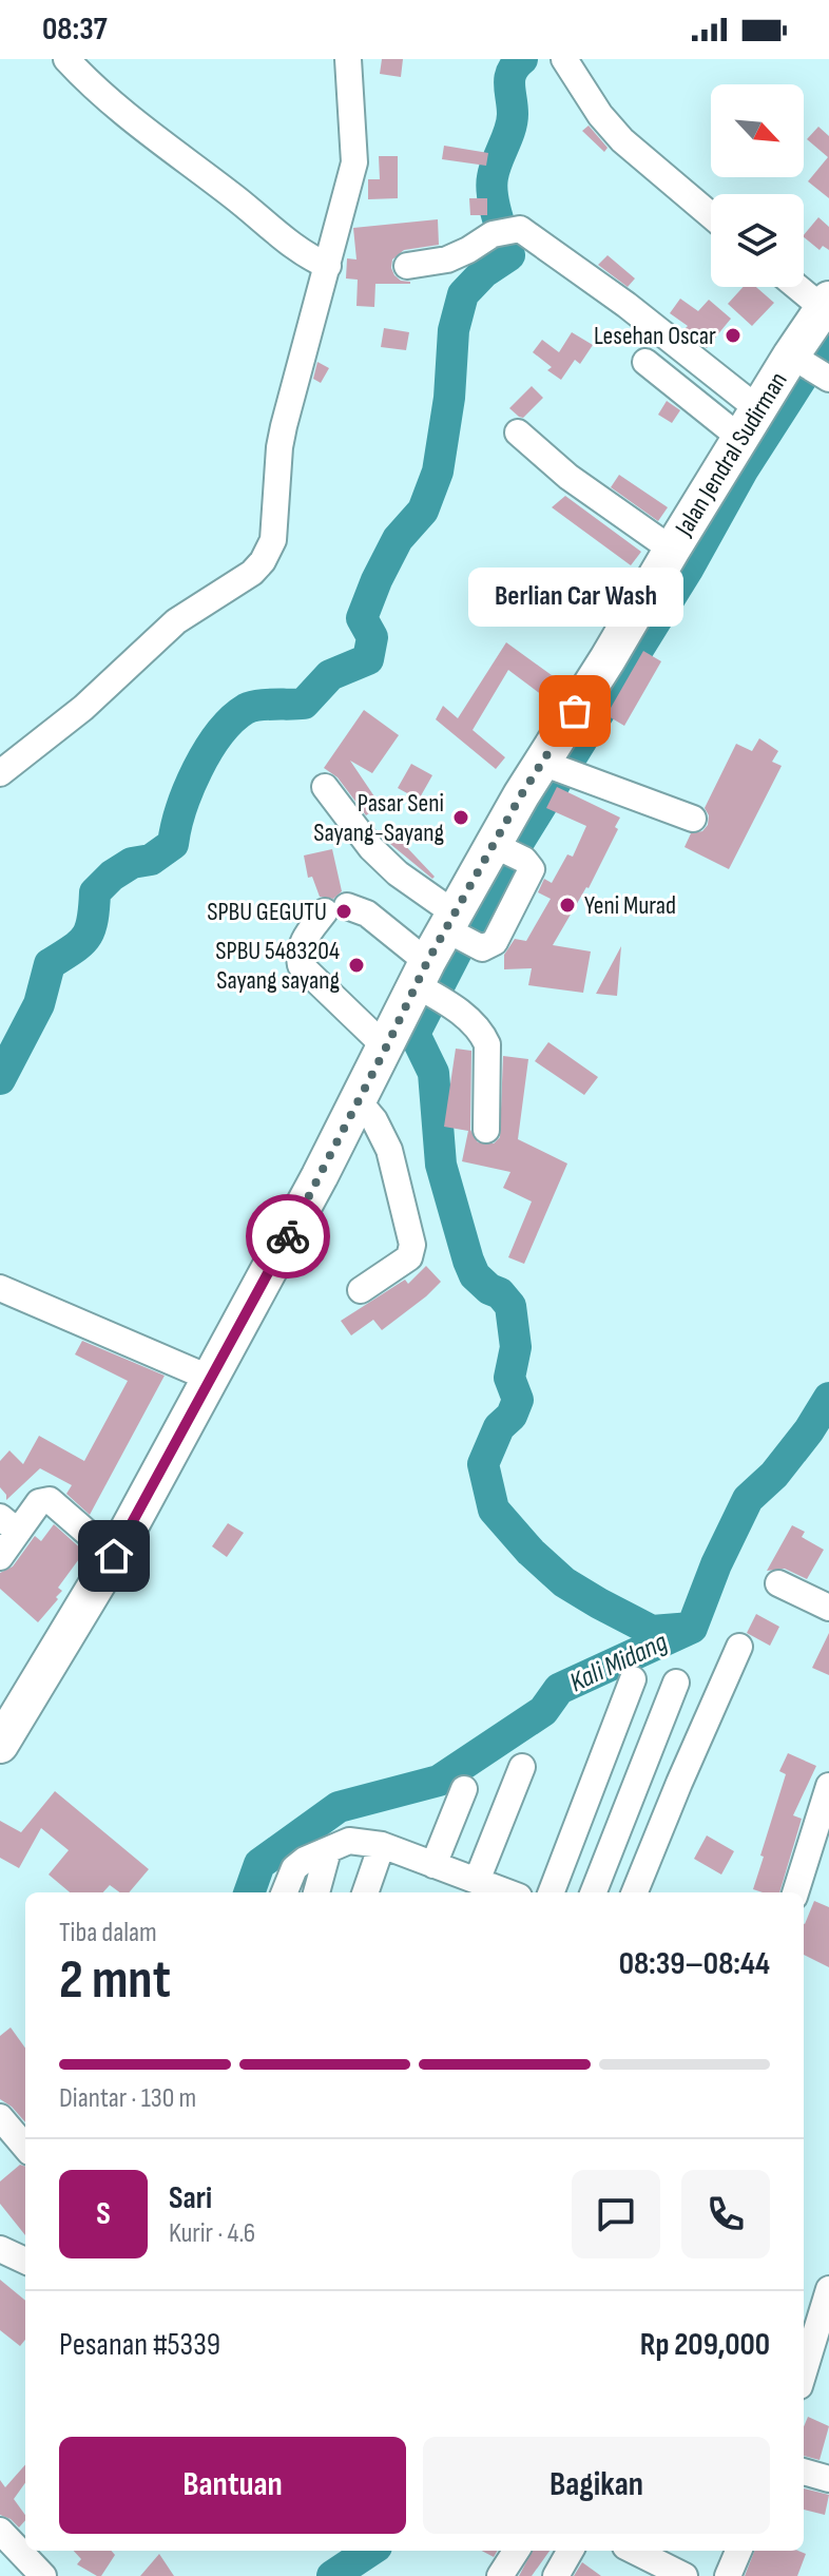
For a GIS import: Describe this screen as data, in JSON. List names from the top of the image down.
{
  "streets": {
    "highway": ["Jalan Jendral Sudirman"]
  },
  "water": ["Kali Midang"],
  "places": [
    "Lesehan Oscar",
    "Berlian Car Wash",
    "Pasar Seni Sayang-Sayang",
    "Yeni Murad",
    "SPBU GEGUTU",
    "SPBU 5483204 Sayang sayang"
  ],
  "north": "bottom right",
  "page": {
    "status": "08:37",
    "bubble": "Berlian Car Wash",
    "heading": ["2 mnt", "Tiba dalam", "08:39–08:44"],
    "panel": [
      "Sari",
      "Kurir · 4.6",
      "Pesanan #5339",
      "Rp 209,000"
    ],
    "bar": "Diantar · 130 m",
    "round": "S",
    "buttons": ["Bantuan", "Bagikan"]
  }
}
